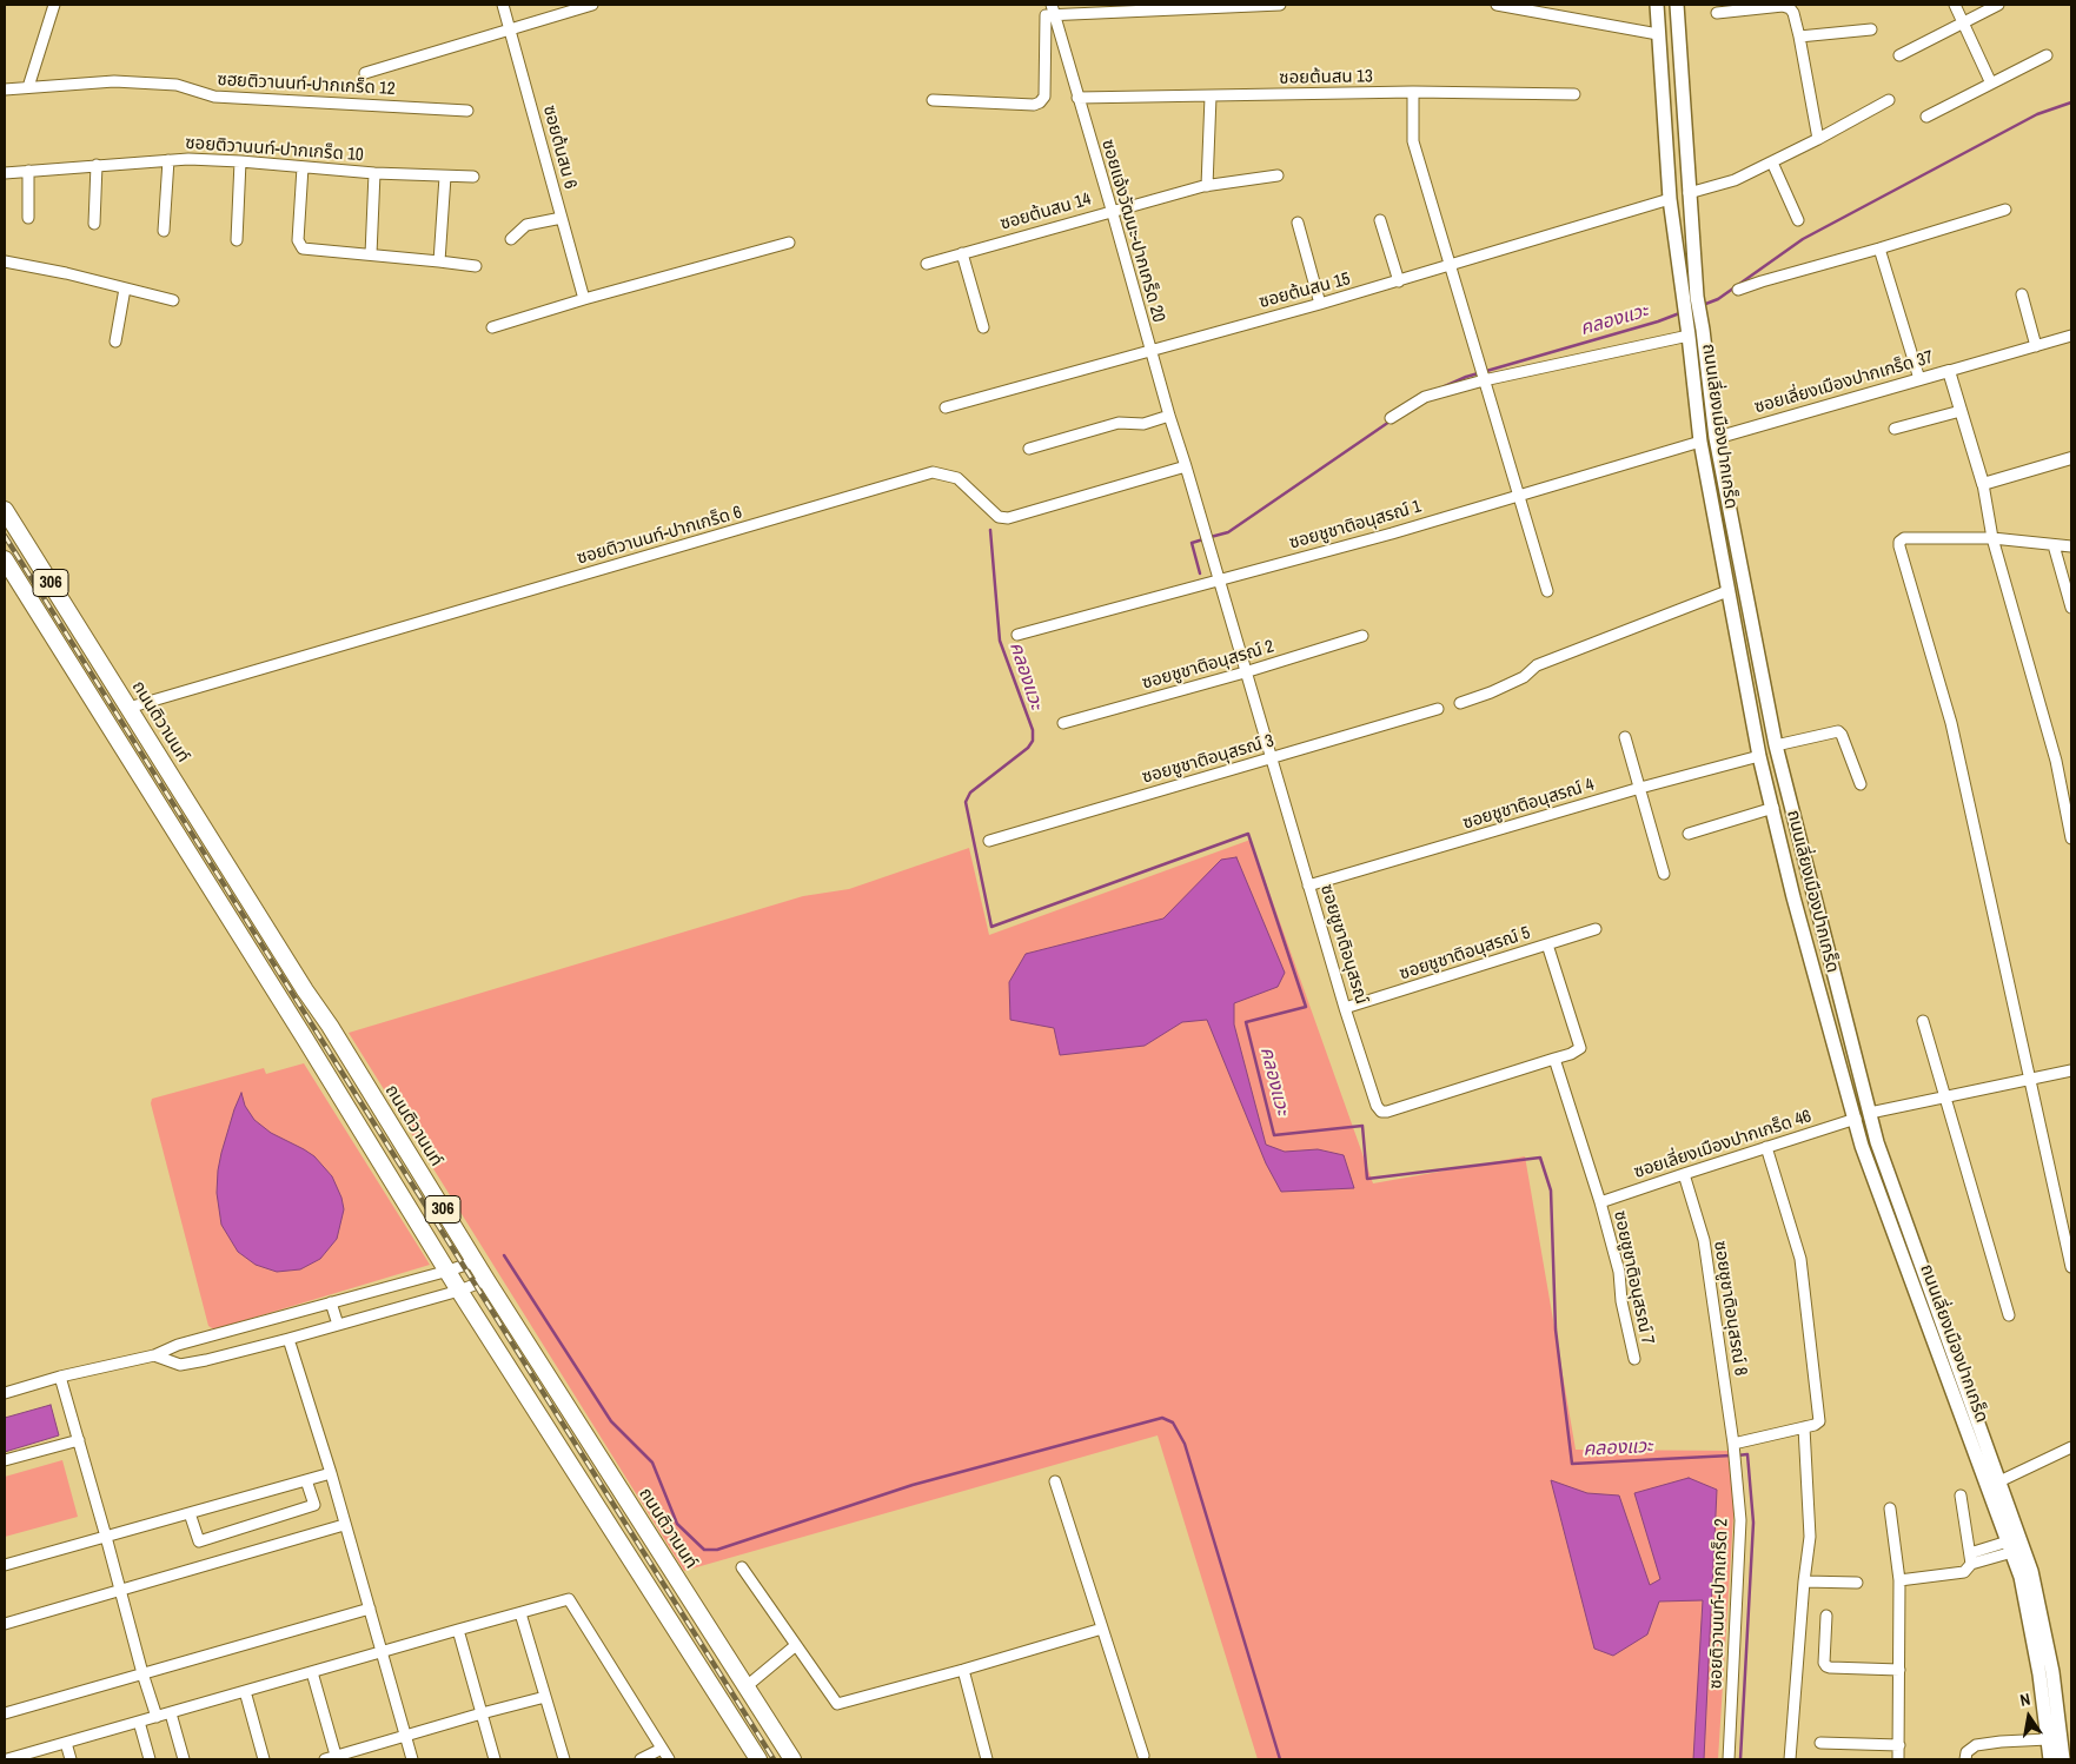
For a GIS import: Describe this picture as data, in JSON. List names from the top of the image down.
{
  "streets": {
    "main road": ["ถนนเลี่ยงเมืองปากเกร็ด", "306", "ถนนติวานนท์"],
    "street": [
      "ซอยต้นสน 13",
      "ซฮยติวานนท์-ปากเกร็ด 12",
      "ซอยต้นสน 6",
      "ซอยติวานนท์-ปากเกร็ด 10",
      "ซอยต้นสน 14",
      "ซอยแจ้งวัฒนะ-ปากเกร็ด 20",
      "ซอยต้นสน 15",
      "ซอยเลี่ยงเมืองปากเกร็ด 37",
      "ซอยชูชาติอนุสรณ์ 1",
      "ซอยติวานนท์-ปากเกร็ด 6",
      "ซอยชูชาติอนุสรณ์ 2",
      "ซอยชูชาติอนุสรณ์ 3",
      "ซอยชูชาติอนุสรณ์ 4",
      "ซอยชูชาติอนุสรณ์",
      "ซอยชูชาติอนุสรณ์ 5",
      "ซอยเลี่ยงเมืองปากเกร็ด 46",
      "ซอยชูชาติอนุสรณ์ 7",
      "ซอยชูชาติอนุสรณ์ 8",
      "ซอยติวานนท์-ปากเกร็ด 2"
    ]
  },
  "crossings": [
    ["ซอยต้นสน 13", "ซอยแจ้งวัฒนะ-ปากเกร็ด 20"],
    ["ซอยต้นสน 14", "ซอยแจ้งวัฒนะ-ปากเกร็ด 20"],
    ["ซอยแจ้งวัฒนะ-ปากเกร็ด 20", "ซอยต้นสน 15"],
    ["ซอยแจ้งวัฒนะ-ปากเกร็ด 20", "ซอยติวานนท์-ปากเกร็ด 6"],
    ["ซอยแจ้งวัฒนะ-ปากเกร็ด 20", "ซอยชูชาติอนุสรณ์"],
    ["ซอยต้นสน 15", "ถนนเลี่ยงเมืองปากเกร็ด"],
    ["ซอยเลี่ยงเมืองปากเกร็ด 37", "ถนนเลี่ยงเมืองปากเกร็ด"],
    ["ถนนเลี่ยงเมืองปากเกร็ด", "ซอยชูชาติอนุสรณ์ 1"],
    ["ถนนเลี่ยงเมืองปากเกร็ด", "ซอยชูชาติอนุสรณ์ 4"],
    ["ถนนเลี่ยงเมืองปากเกร็ด", "ซอยเลี่ยงเมืองปากเกร็ด 46"],
    ["ซอยชูชาติอนุสรณ์ 1", "ซอยชูชาติอนุสรณ์"],
    ["ซอยติวานนท์-ปากเกร็ด 6", "ถนนติวานนท์"],
    ["ซอยติวานนท์-ปากเกร็ด 6", "ซอยชูชาติอนุสรณ์"],
    ["ซอยชูชาติอนุสรณ์ 2", "ซอยชูชาติอนุสรณ์"],
    ["ซอยชูชาติอนุสรณ์ 3", "ซอยชูชาติอนุสรณ์"],
    ["ซอยชูชาติอนุสรณ์ 4", "ซอยชูชาติอนุสรณ์"],
    ["ซอยชูชาติอนุสรณ์", "ซอยชูชาติอนุสรณ์ 5"],
    ["ซอยเลี่ยงเมืองปากเกร็ด 46", "ซอยชูชาติอนุสรณ์ 7"],
    ["ซอยเลี่ยงเมืองปากเกร็ด 46", "ซอยชูชาติอนุสรณ์ 8"],
    ["ซอยชูชาติอนุสรณ์ 8", "ซอยติวานนท์-ปากเกร็ด 2"]
  ],
  "water": ["คลองแวะ"],
  "north": "top"
}
